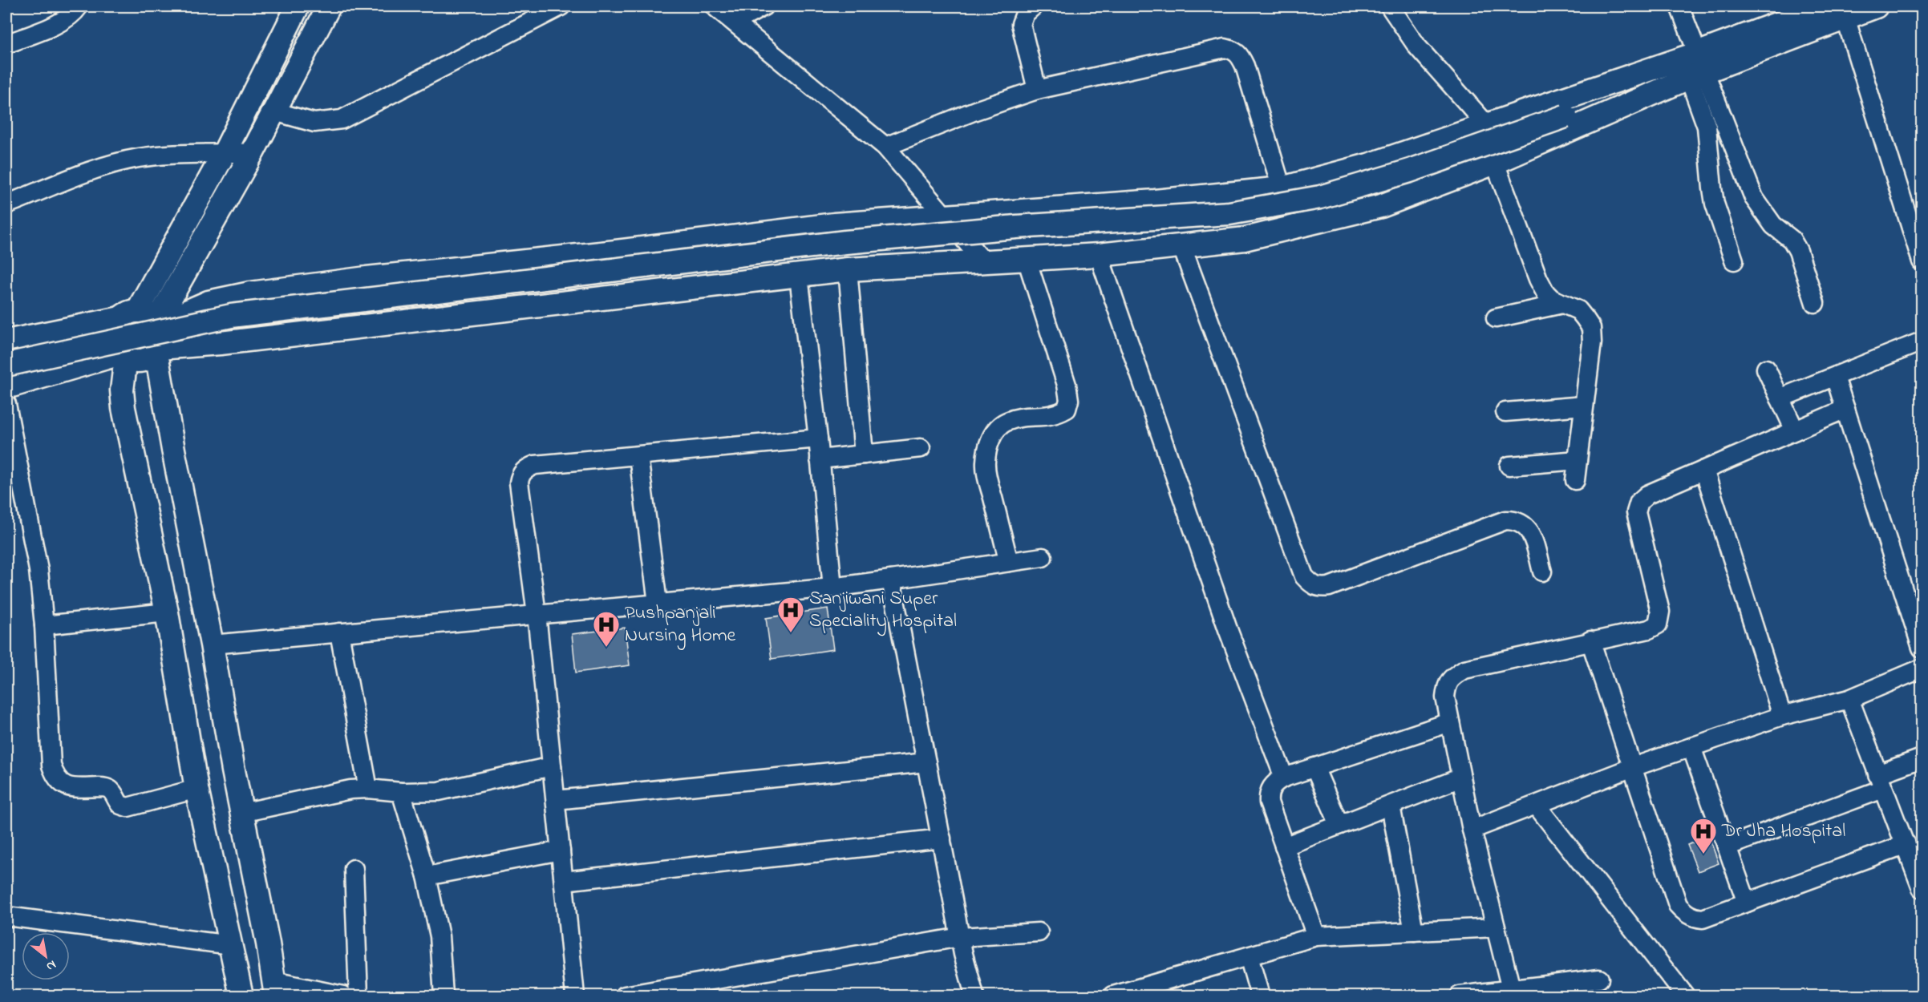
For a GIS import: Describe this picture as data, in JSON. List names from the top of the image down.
{
  "places": {
    "hospital": ["Sanjiwani Super Speciality Hospital", "Pushpanjali Nursing Home", "Dr Jha Hospital"]
  },
  "north": "bottom right"
}
